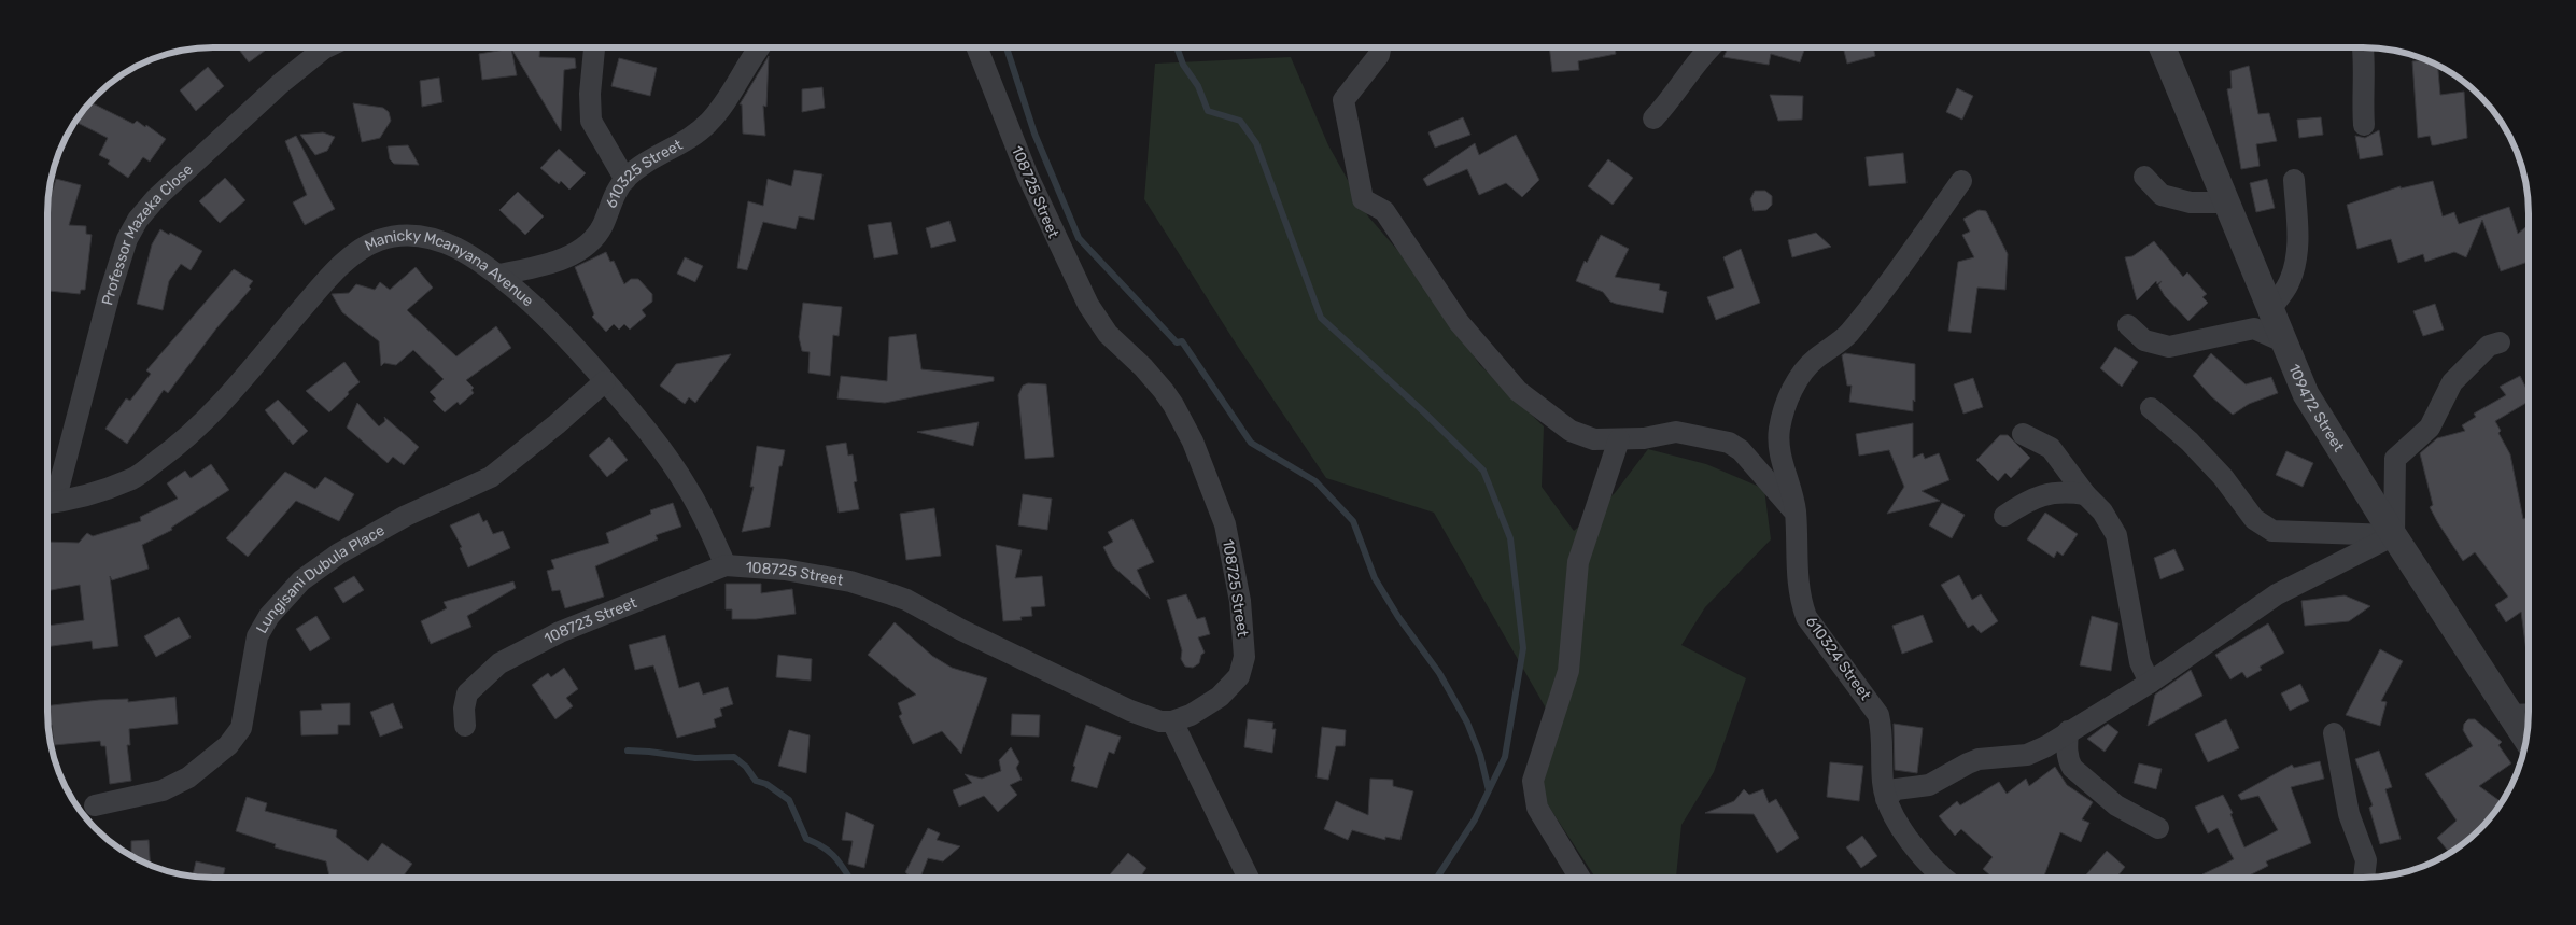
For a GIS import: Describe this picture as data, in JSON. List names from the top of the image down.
{
  "streets": {
    "street": [
      "610325 Street",
      "108725 Street",
      "Professor Mazeka Close",
      "Manicky Mcanyana Avenue",
      "109472 Street",
      "Lungisani Dubula Place",
      "108723 Street",
      "610324 Street"
    ]
  },
  "crossings": [
    ["610325 Street", "Manicky Mcanyana Avenue"],
    ["108725 Street", "Manicky Mcanyana Avenue"],
    ["108725 Street", "108723 Street"],
    ["Professor Mazeka Close", "Manicky Mcanyana Avenue"],
    ["Manicky Mcanyana Avenue", "Lungisani Dubula Place"],
    ["Manicky Mcanyana Avenue", "108723 Street"]
  ]
}
